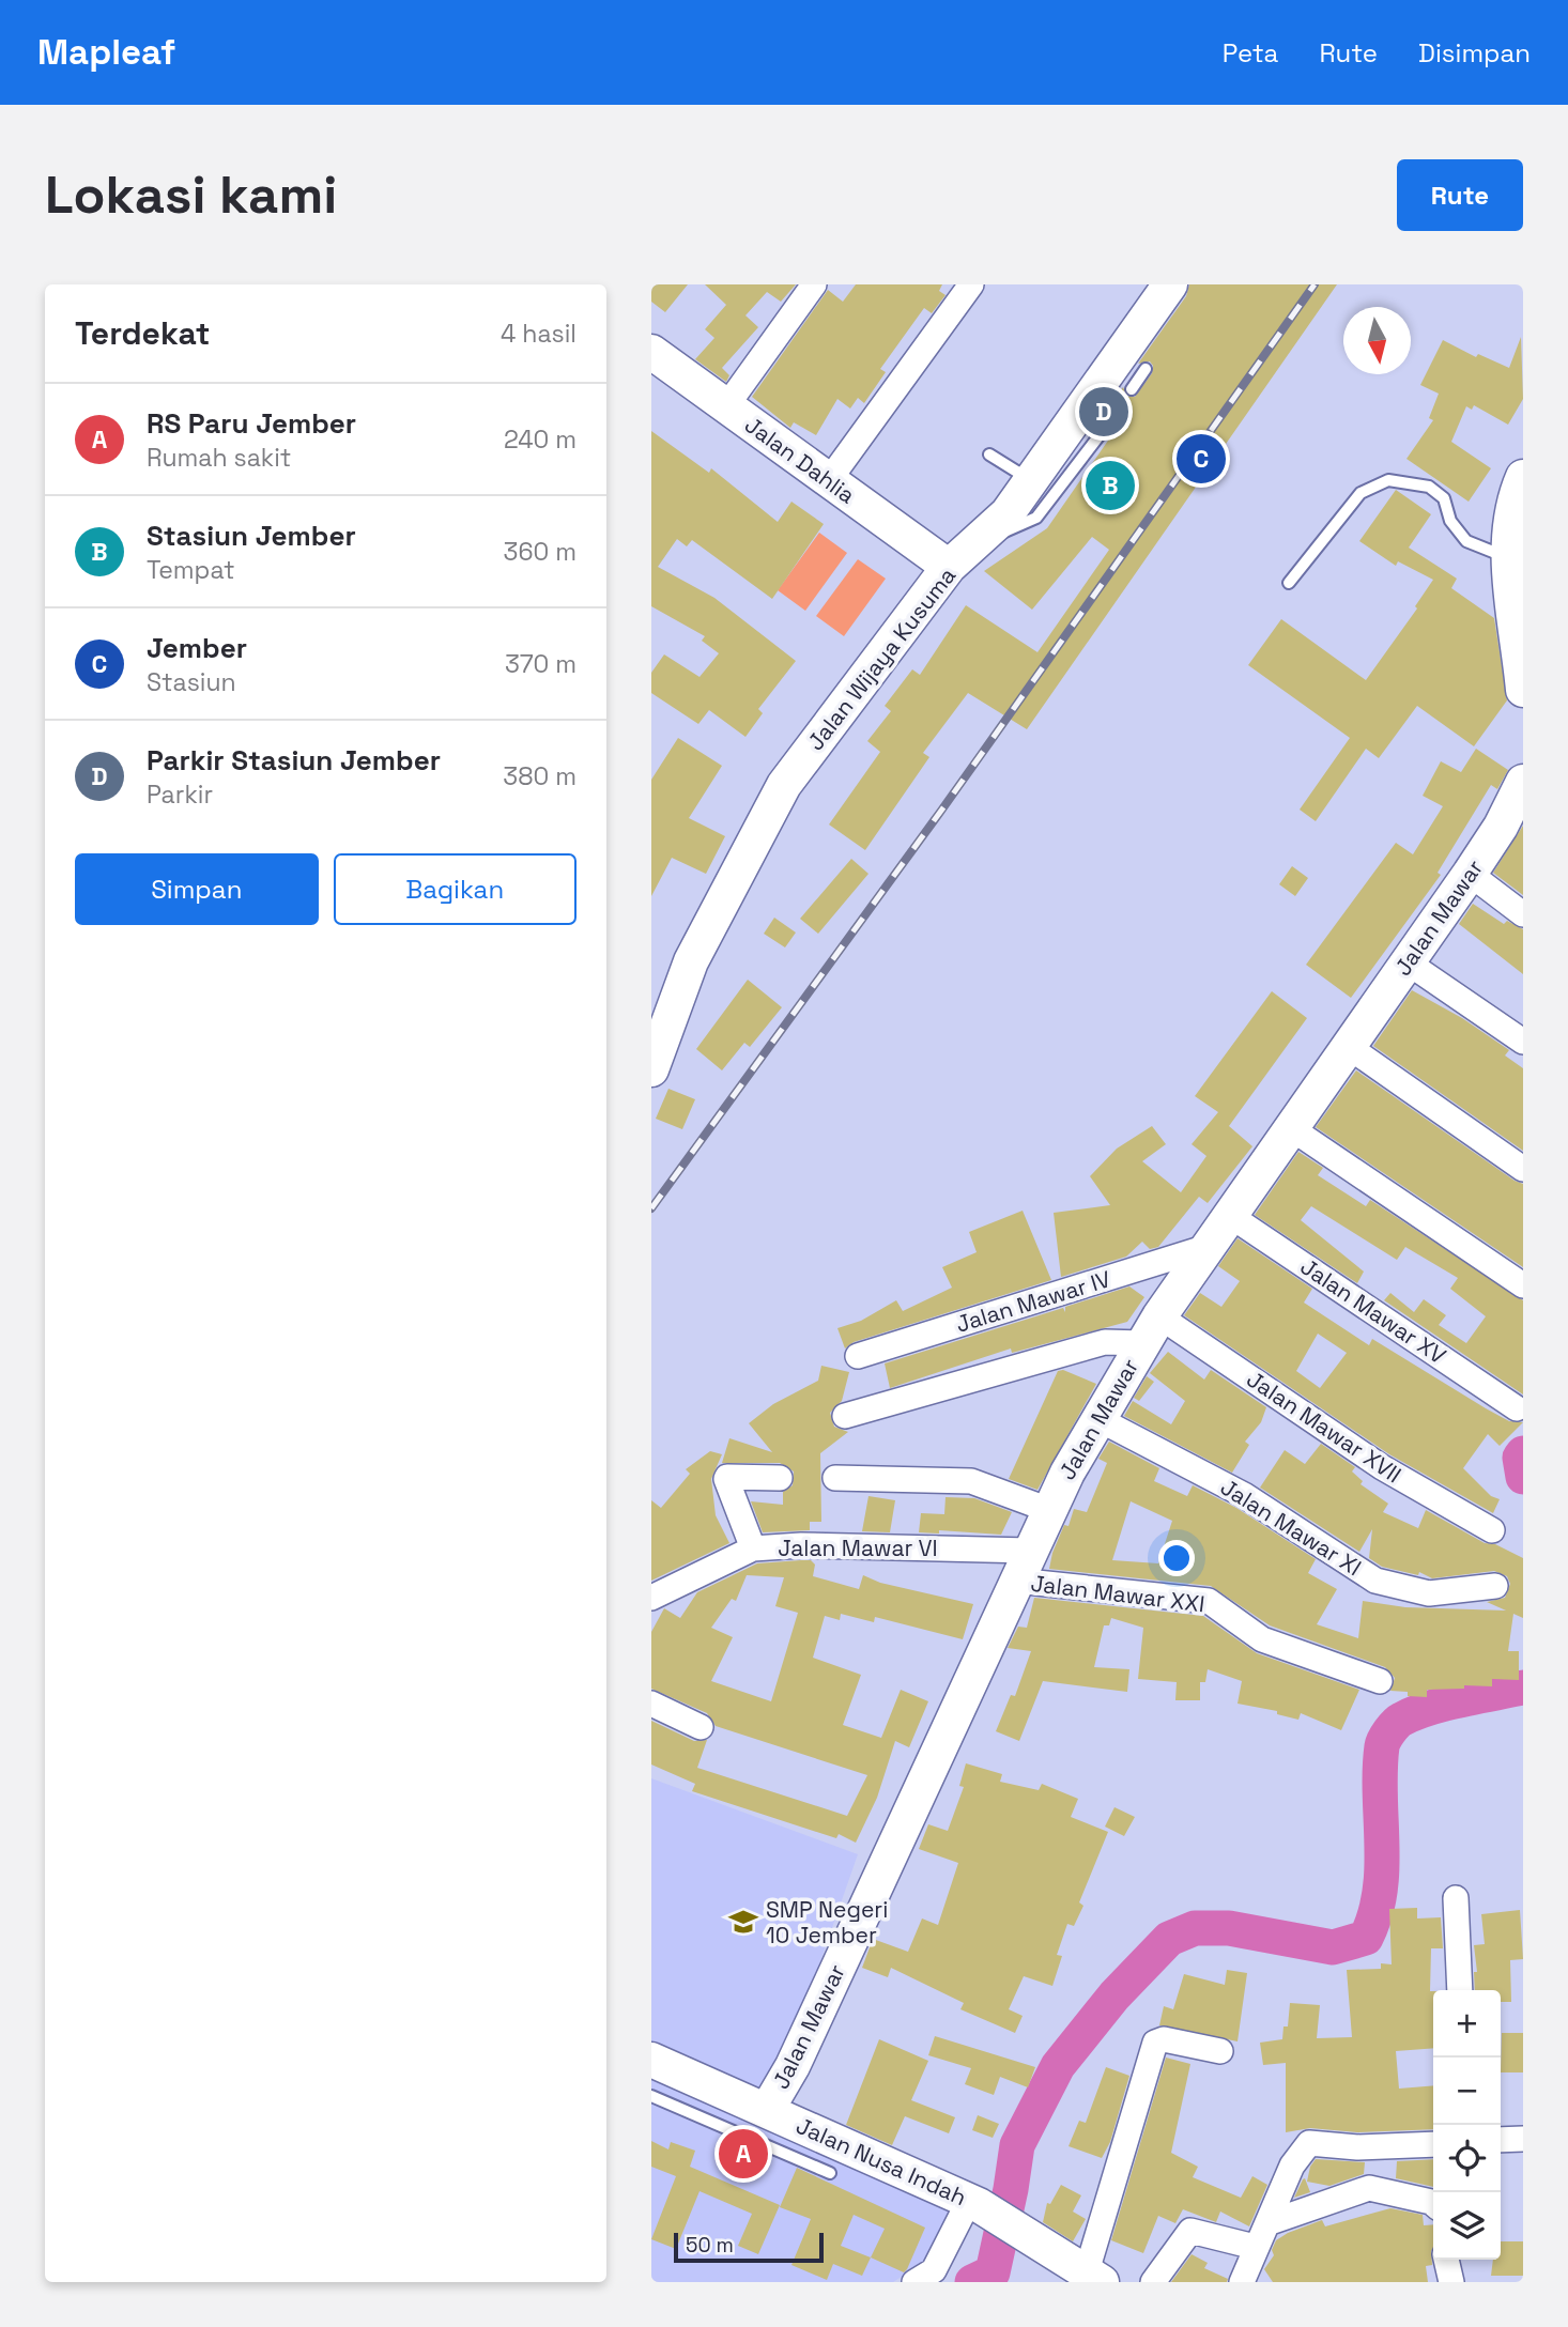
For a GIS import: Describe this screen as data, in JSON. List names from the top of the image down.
{
  "streets": {
    "street": [
      "Jalan Dahlia",
      "Jalan Wijaya Kusuma",
      "Jalan Mawar",
      "Jalan Mawar IV",
      "Jalan Mawar XV",
      "Jalan Mawar XVII",
      "Jalan Mawar XI",
      "Jalan Mawar VI",
      "Jalan Mawar XXI",
      "Jalan Nusa Indah"
    ]
  },
  "crossings": [
    ["Jalan Dahlia", "Jalan Wijaya Kusuma"],
    ["Jalan Mawar", "Jalan Mawar IV"],
    ["Jalan Mawar", "Jalan Mawar XV"],
    ["Jalan Mawar", "Jalan Mawar XVII"],
    ["Jalan Mawar", "Jalan Mawar XI"],
    ["Jalan Mawar", "Jalan Mawar VI"],
    ["Jalan Mawar", "Jalan Mawar XXI"],
    ["Jalan Mawar", "Jalan Nusa Indah"]
  ],
  "places": {
    "school or university": ["SMP Negeri 10 Jember"]
  },
  "scale_bar": "50 m",
  "north": "bottom",
  "page": {
    "header": "Mapleaf",
    "nav": ["Peta", "Rute", "Disimpan"],
    "buttons": [
      "Rute",
      ["Simpan", "Bagikan"]
    ],
    "title": "Lokasi kami",
    "heading": ["Terdekat", "4 hasil"],
    "list": [
      {
        "mark": "A",
        "name": "RS Paru Jember",
        "note": "Rumah sakit",
        "value": "240 m"
      },
      {
        "mark": "B",
        "name": "Stasiun Jember",
        "note": "Tempat",
        "value": "360 m"
      },
      {
        "mark": "C",
        "name": "Jember",
        "note": "Stasiun",
        "value": "370 m"
      },
      {
        "mark": "D",
        "name": "Parkir Stasiun Jember",
        "note": "Parkir",
        "value": "380 m"
      }
    ],
    "pins": [
      "D",
      "C",
      "B",
      "A"
    ],
    "map_buttons": ["+", "−"],
    "scale": "50 m"
  }
}
